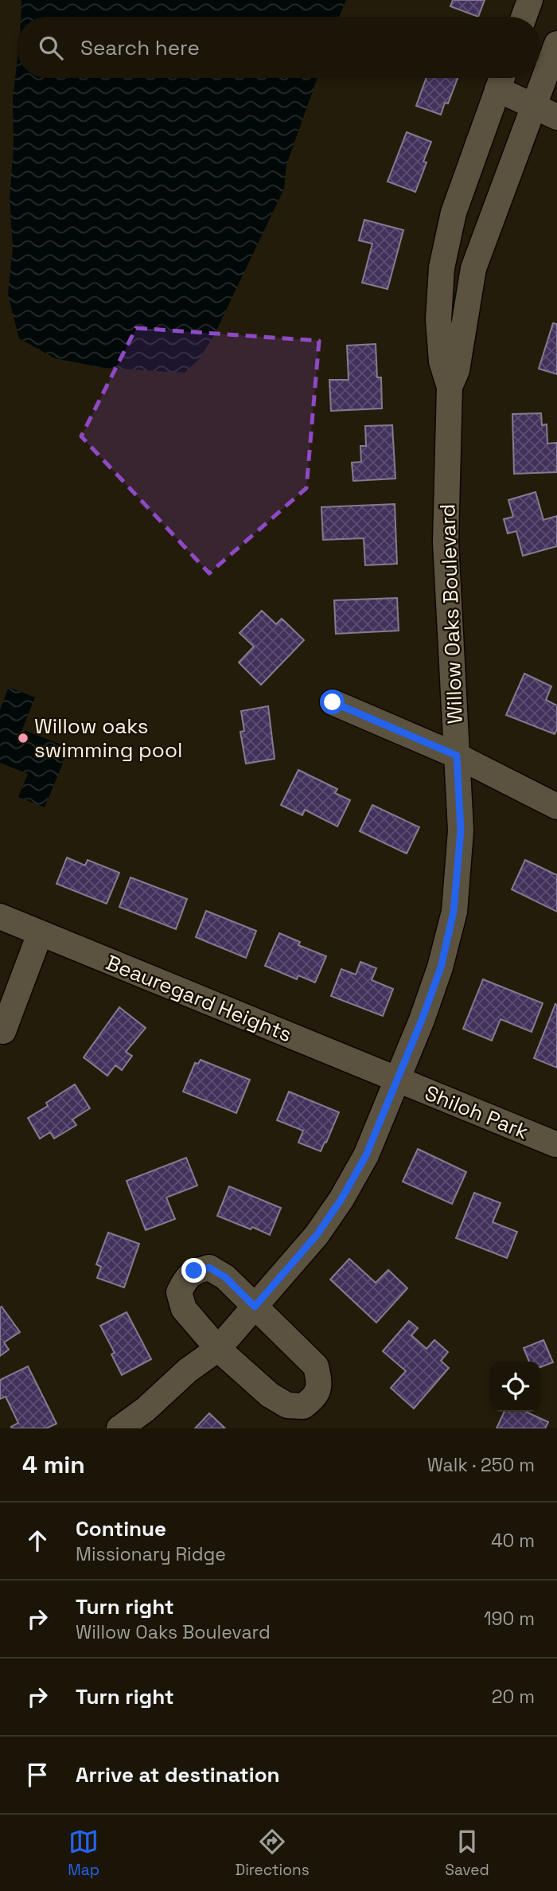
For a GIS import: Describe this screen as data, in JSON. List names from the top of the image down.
{
  "streets": {
    "street": ["Willow Oaks Boulevard", "Beauregard Heights", "Shiloh Park"]
  },
  "crossings": [
    ["Willow Oaks Boulevard", "Beauregard Heights"],
    ["Willow Oaks Boulevard", "Shiloh Park"],
    ["Beauregard Heights", "Shiloh Park"]
  ],
  "places": ["Willow oaks swimming pool"],
  "page": {
    "search": "Search here",
    "heading": ["4 min", "Walk · 250 m"],
    "list": [
      ["Continue", "Missionary Ridge", "40 m"],
      ["Turn right", "Willow Oaks Boulevard", "190 m"],
      ["Turn right", "20 m"],
      "Arrive at destination"
    ],
    "nav": ["Map", "Directions", "Saved"]
  }
}
